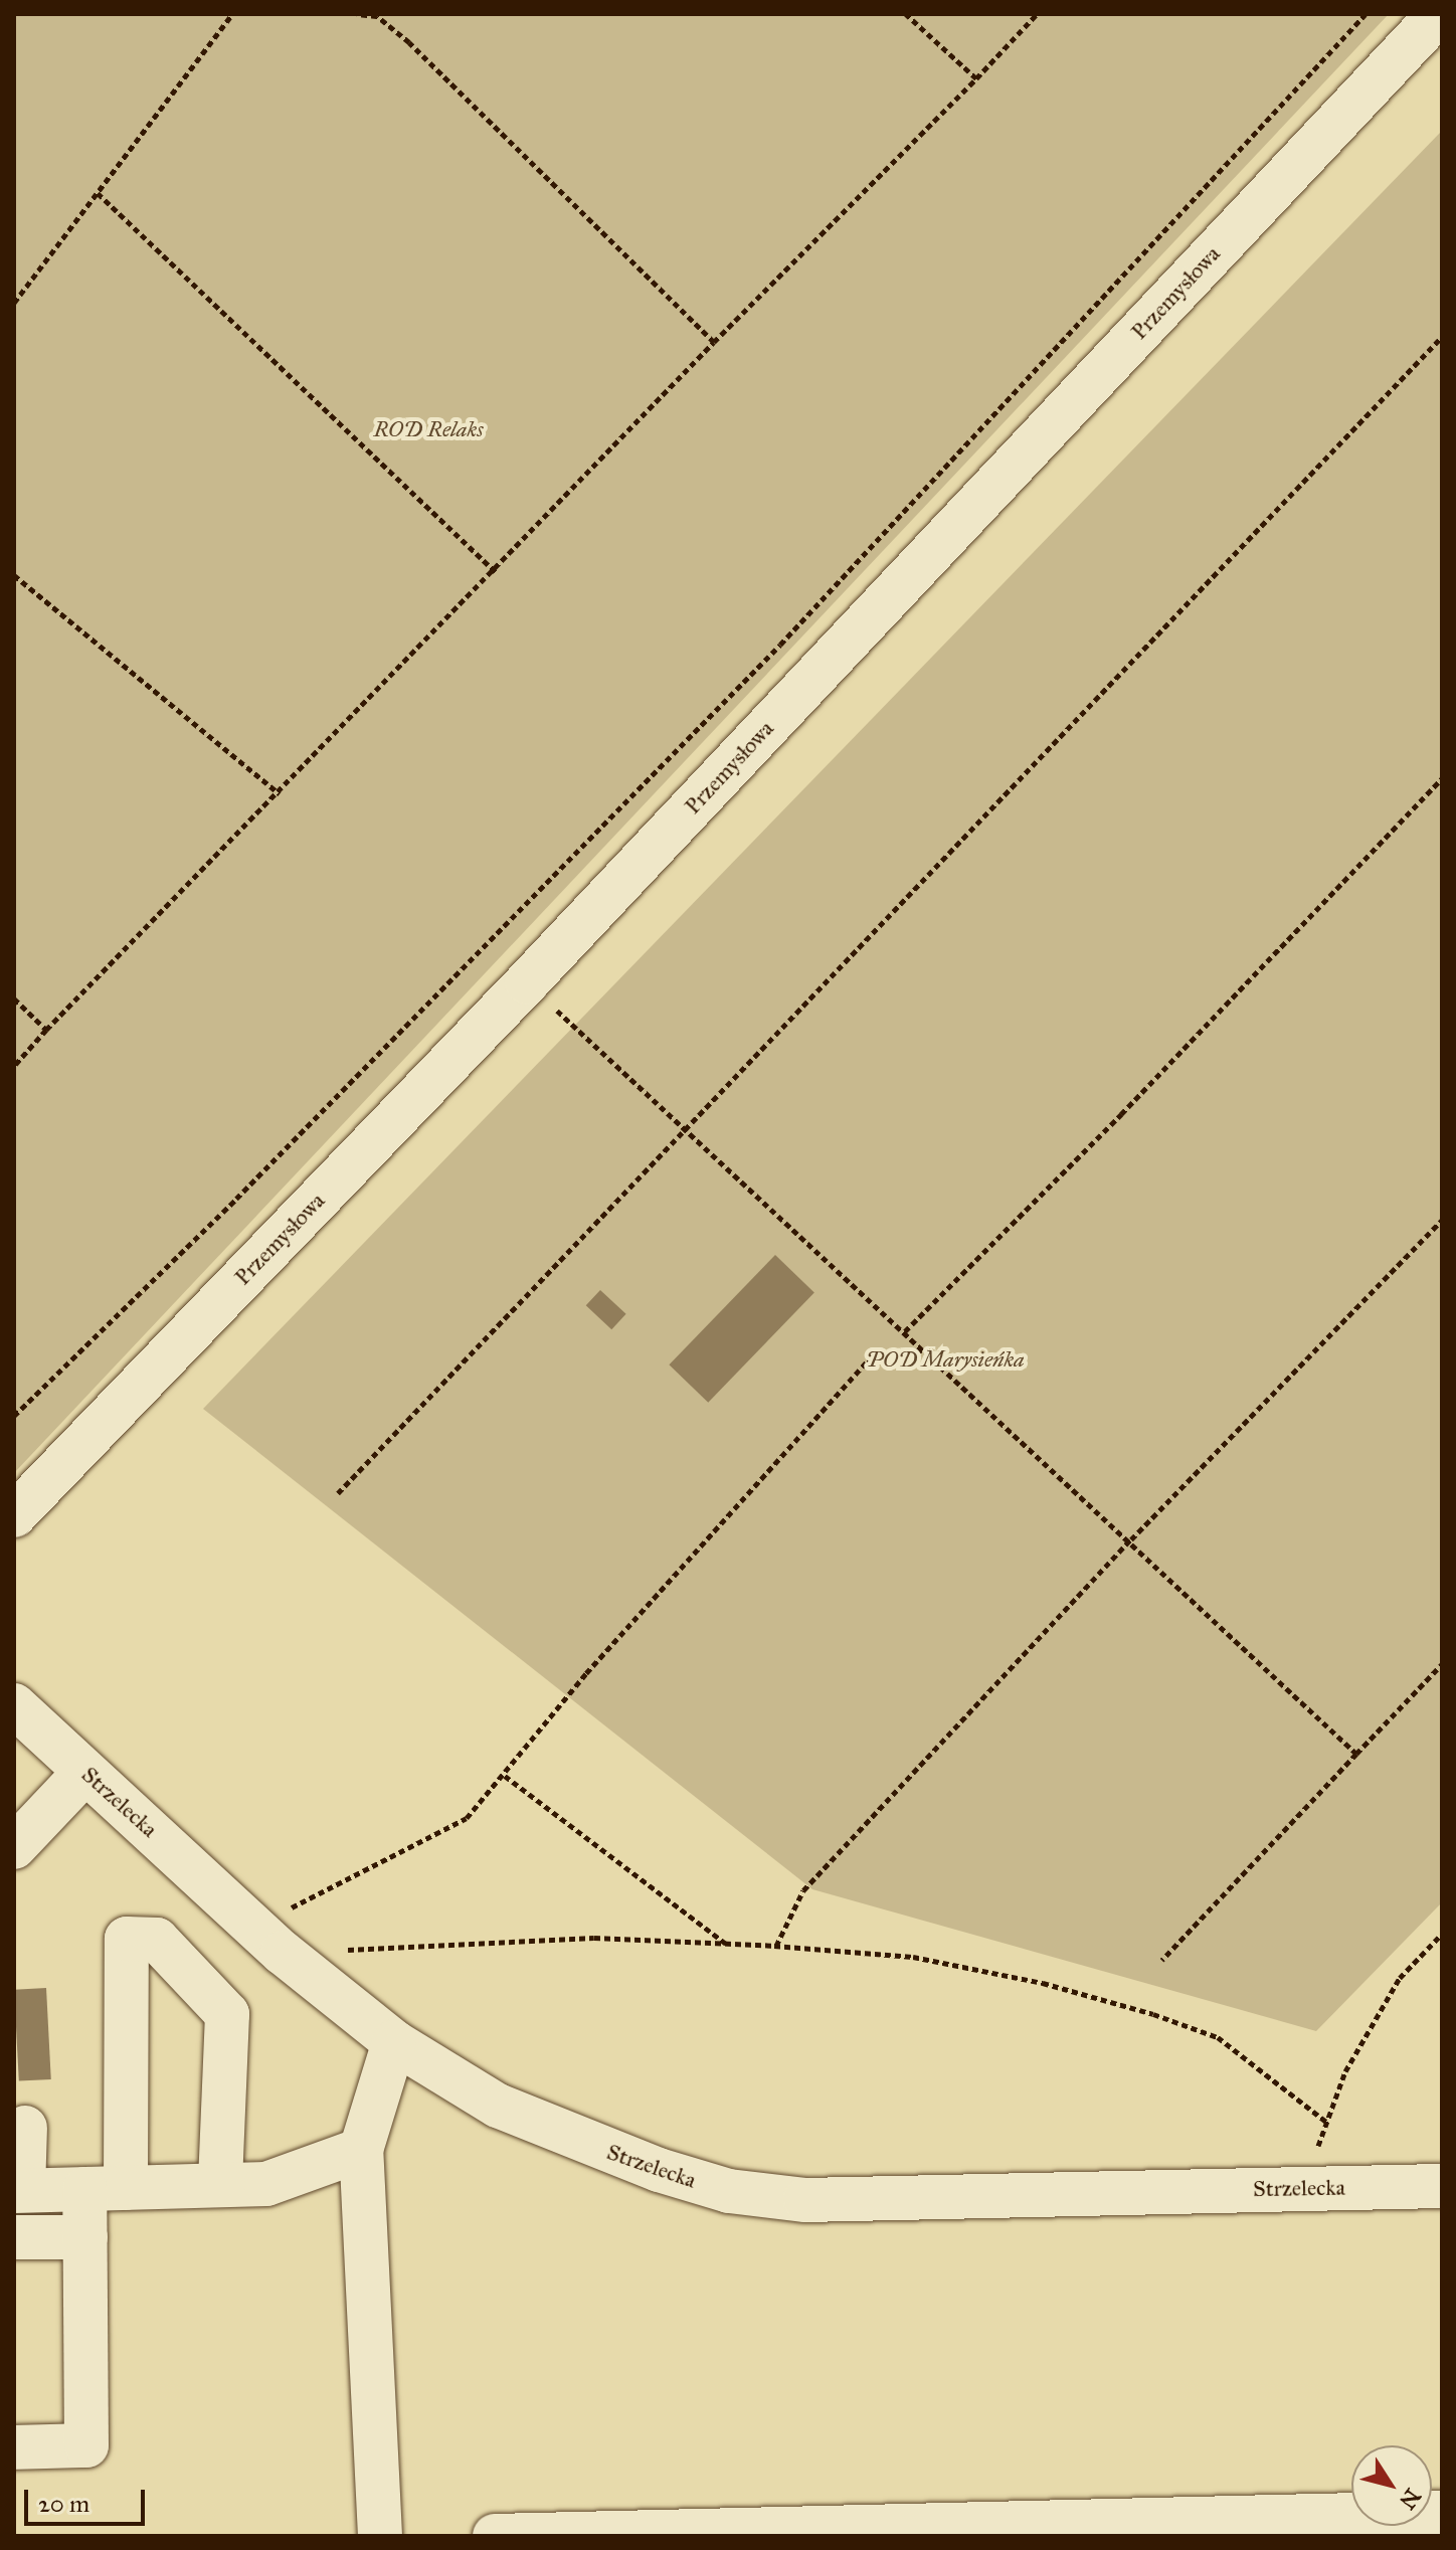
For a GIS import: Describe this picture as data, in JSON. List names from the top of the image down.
{
  "streets": {
    "street": ["Przemysłowa", "Strzelecka"]
  },
  "parks": ["ROD Relaks", "POD Marysieńka"],
  "scale_bar": "20 m",
  "north": "bottom right"
}
